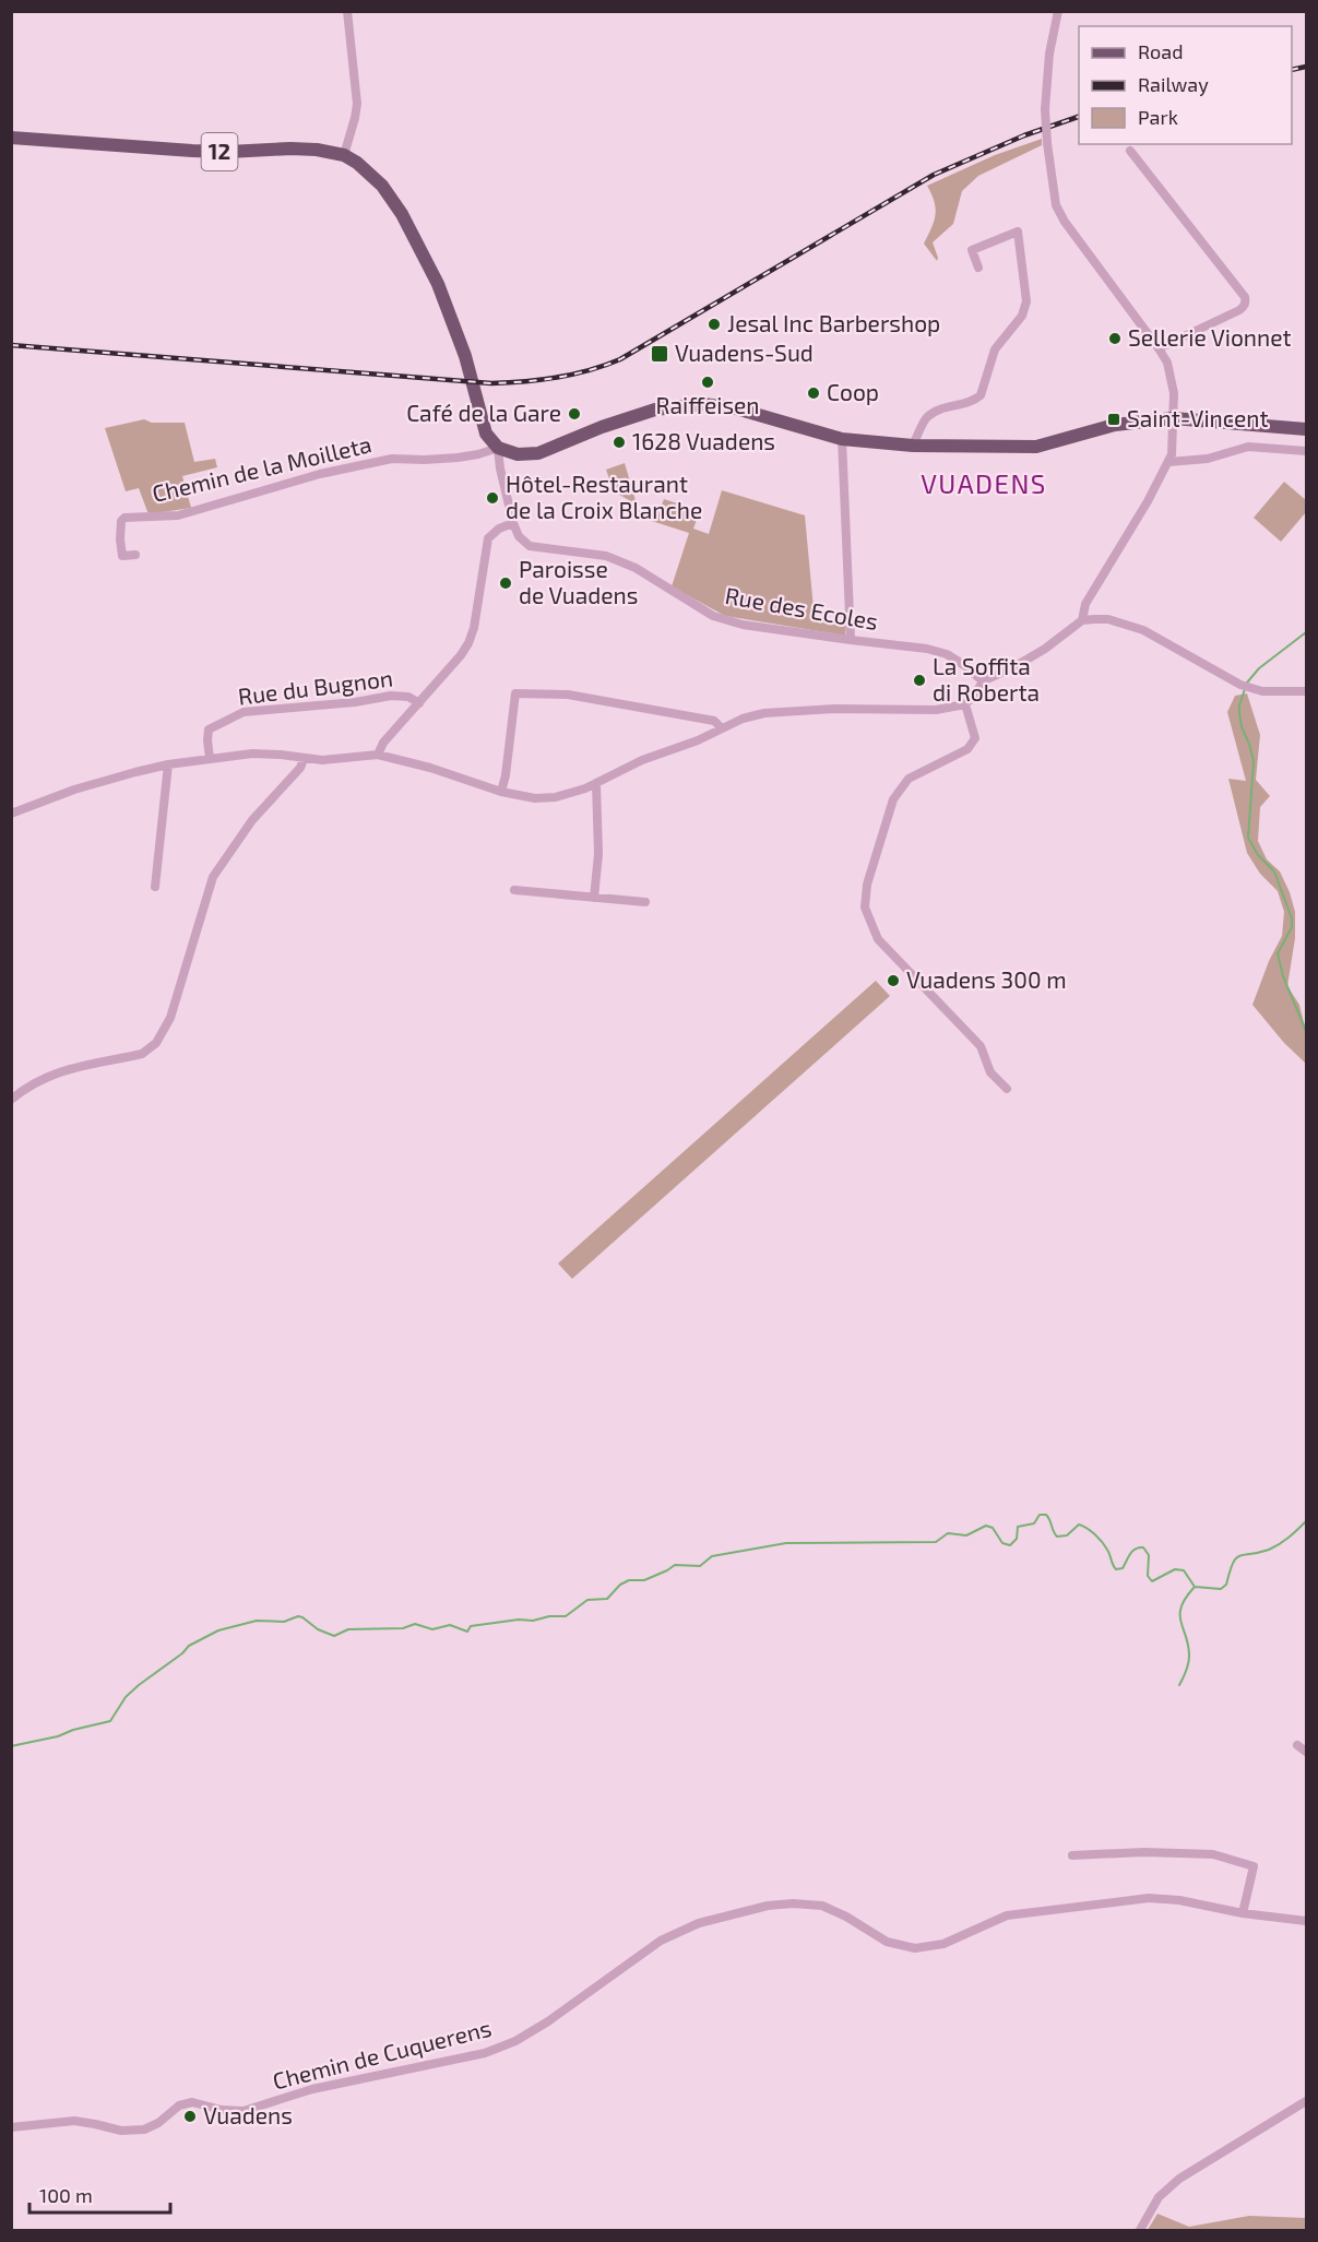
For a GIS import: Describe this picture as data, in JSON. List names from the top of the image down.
{
  "streets": {
    "main road": ["12"],
    "street": [
      "Chemin de la Moilleta",
      "Rue des Ecoles",
      "Rue du Bugnon",
      "Chemin de Cuquerens"
    ]
  },
  "crossings": [
    ["12", "Chemin de la Moilleta"]
  ],
  "districts": ["VUADENS"],
  "places": {
    "other": [
      "Jesal Inc Barbershop",
      "Sellerie Vionnet",
      "Raiffeisen",
      "Coop",
      "Café de la Gare",
      "1628 Vuadens",
      "Hôtel-Restaurant de la Croix Blanche",
      "Paroisse de Vuadens",
      "La Soffita di Roberta",
      "Vuadens 300 m",
      "Vuadens"
    ],
    "transit": ["Vuadens-Sud", "Saint-Vincent"]
  },
  "legend": ["Road", "Railway", "Park"],
  "scale_bar": "100 m"
}
